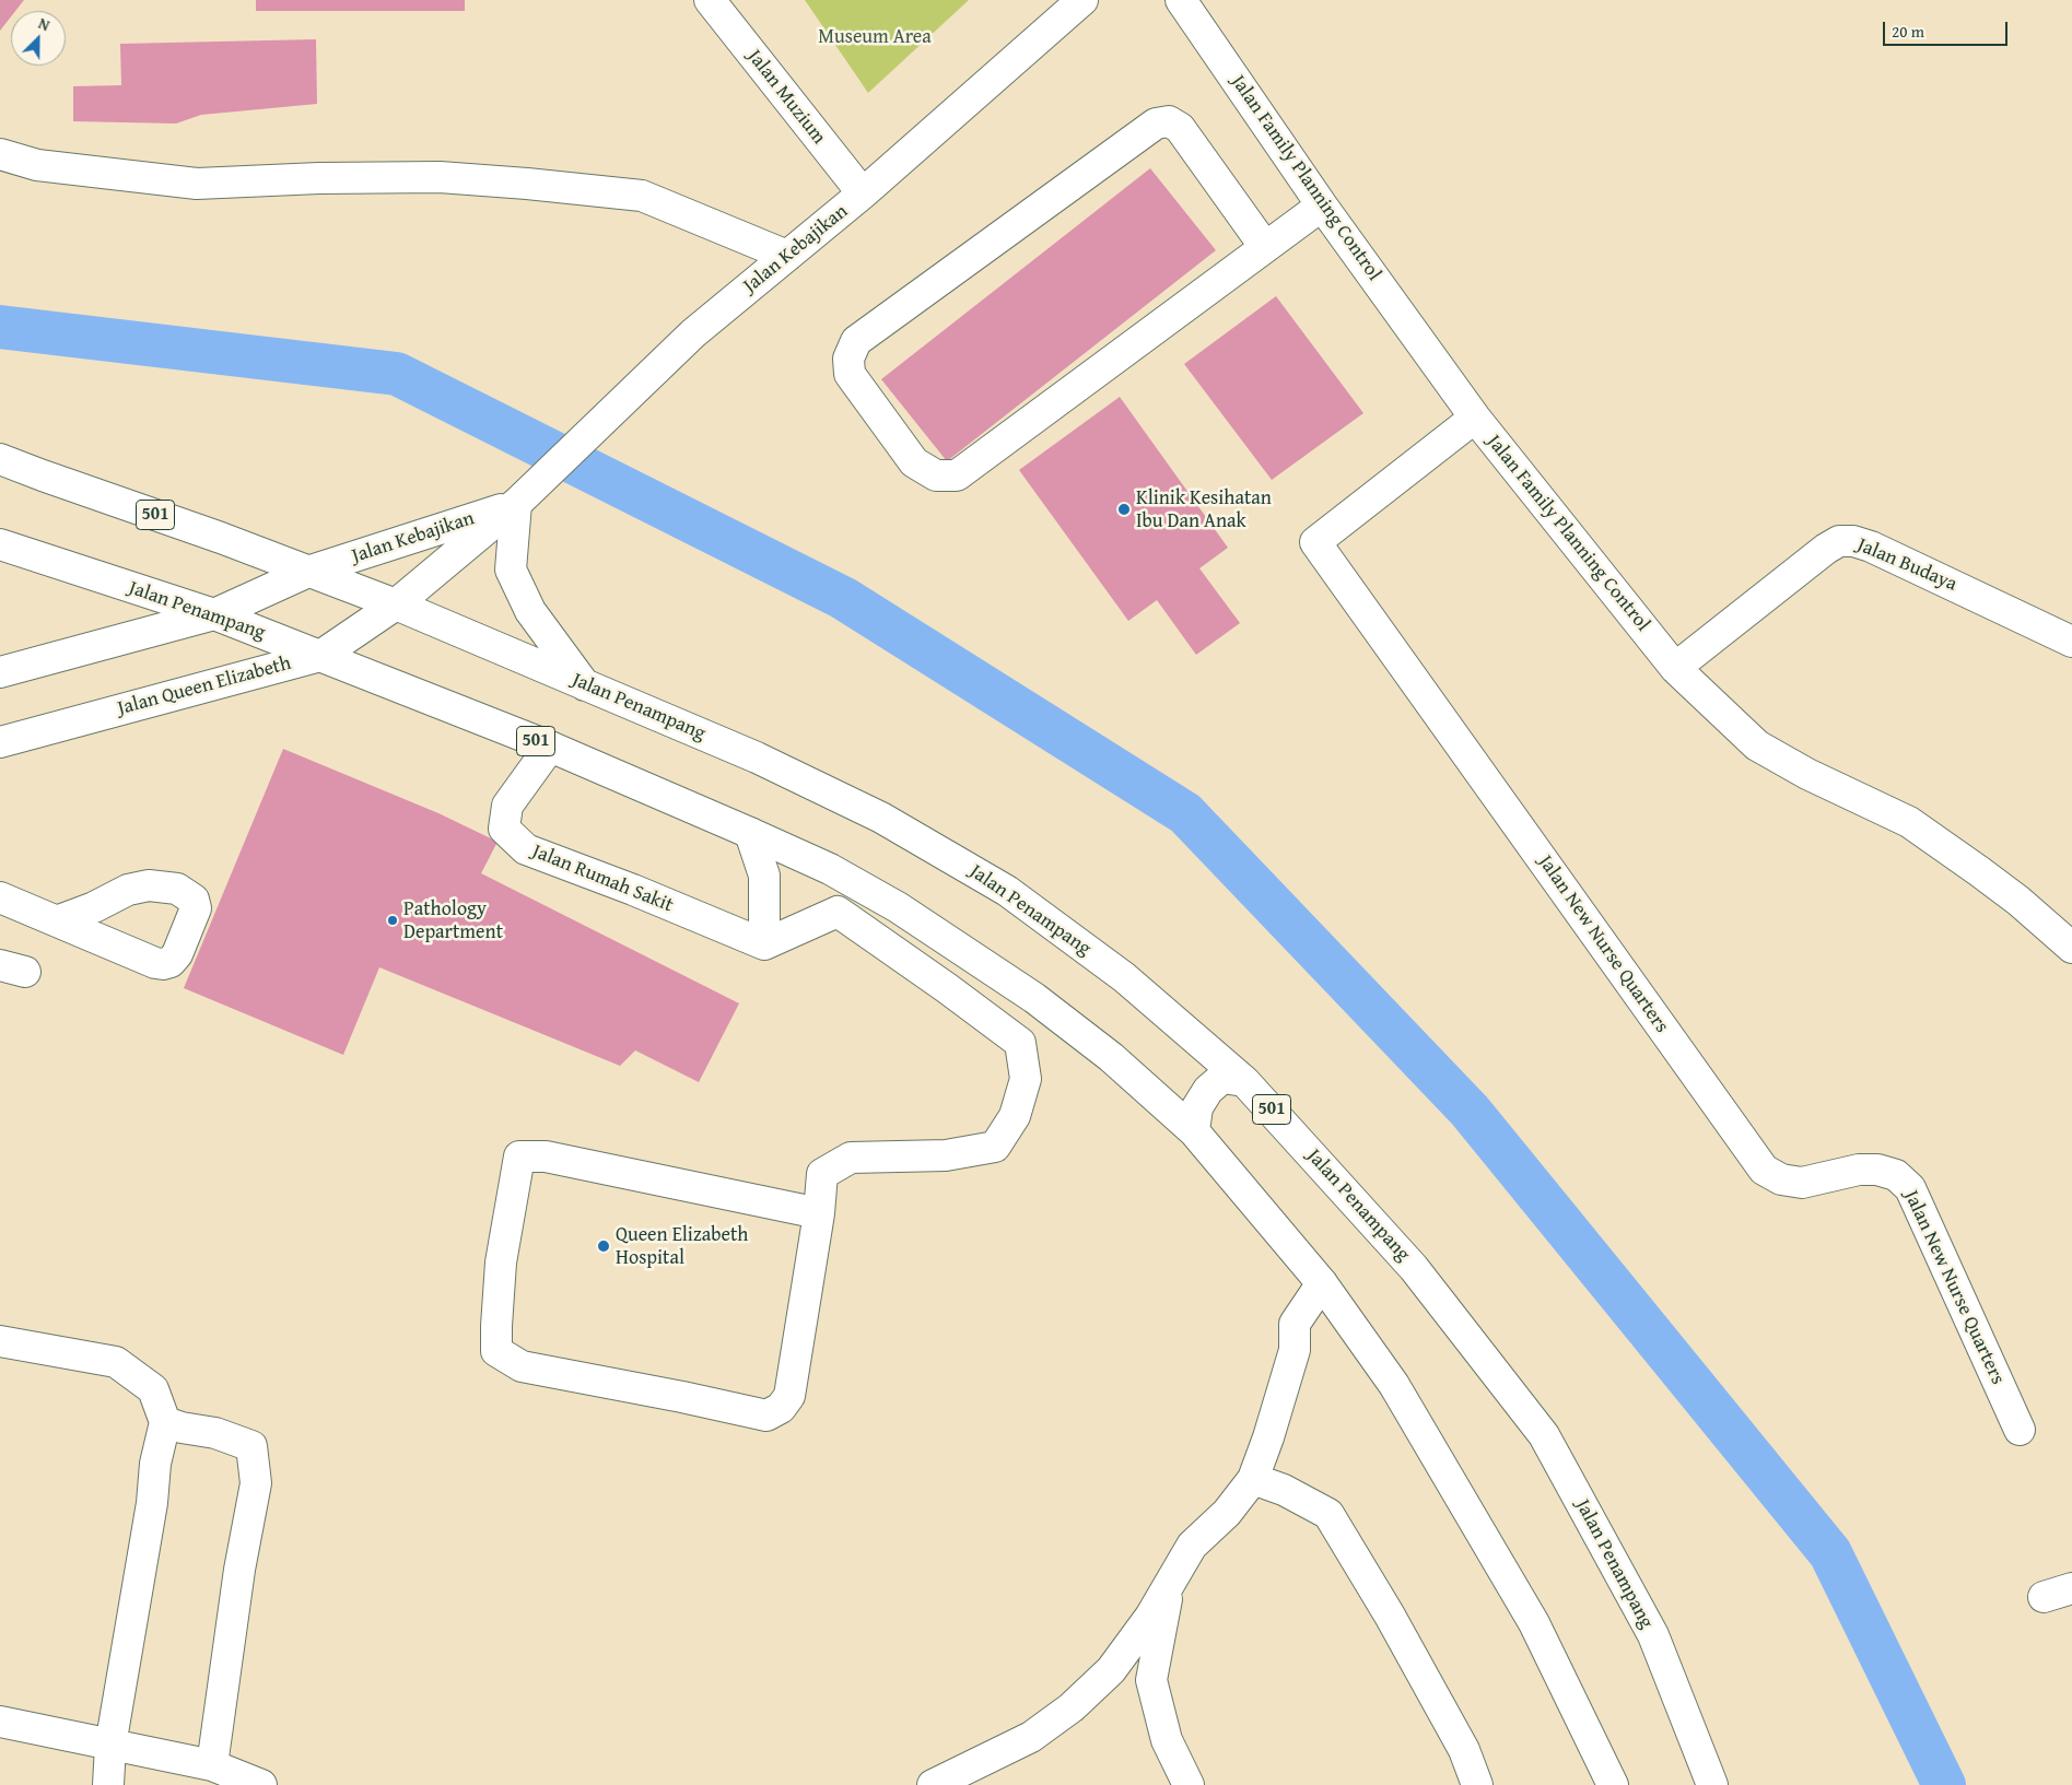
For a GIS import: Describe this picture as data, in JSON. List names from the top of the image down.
{
  "streets": {
    "street": [
      "Jalan Muzium",
      "Jalan Family Planning Control",
      "Jalan Kebajikan",
      "501",
      "Jalan Budaya",
      "Jalan Penampang",
      "Jalan Queen Elizabeth",
      "Jalan Rumah Sakit",
      "Jalan New Nurse Quarters"
    ]
  },
  "crossings": [
    ["Jalan Muzium", "Jalan Kebajikan"],
    ["Jalan Family Planning Control", "Jalan Budaya"],
    ["Jalan Family Planning Control", "Jalan New Nurse Quarters"],
    ["Jalan Kebajikan", "Jalan Penampang"],
    ["Jalan Kebajikan", "Jalan Queen Elizabeth"],
    ["Jalan Penampang", "Jalan Queen Elizabeth"],
    ["Jalan Penampang", "Jalan Rumah Sakit"]
  ],
  "parks": ["Museum Area"],
  "places": ["Klinik Kesihatan Ibu Dan Anak", "Pathology Department", "Queen Elizabeth Hospital"],
  "scale_bar": "20 m",
  "north": "top right"
}
